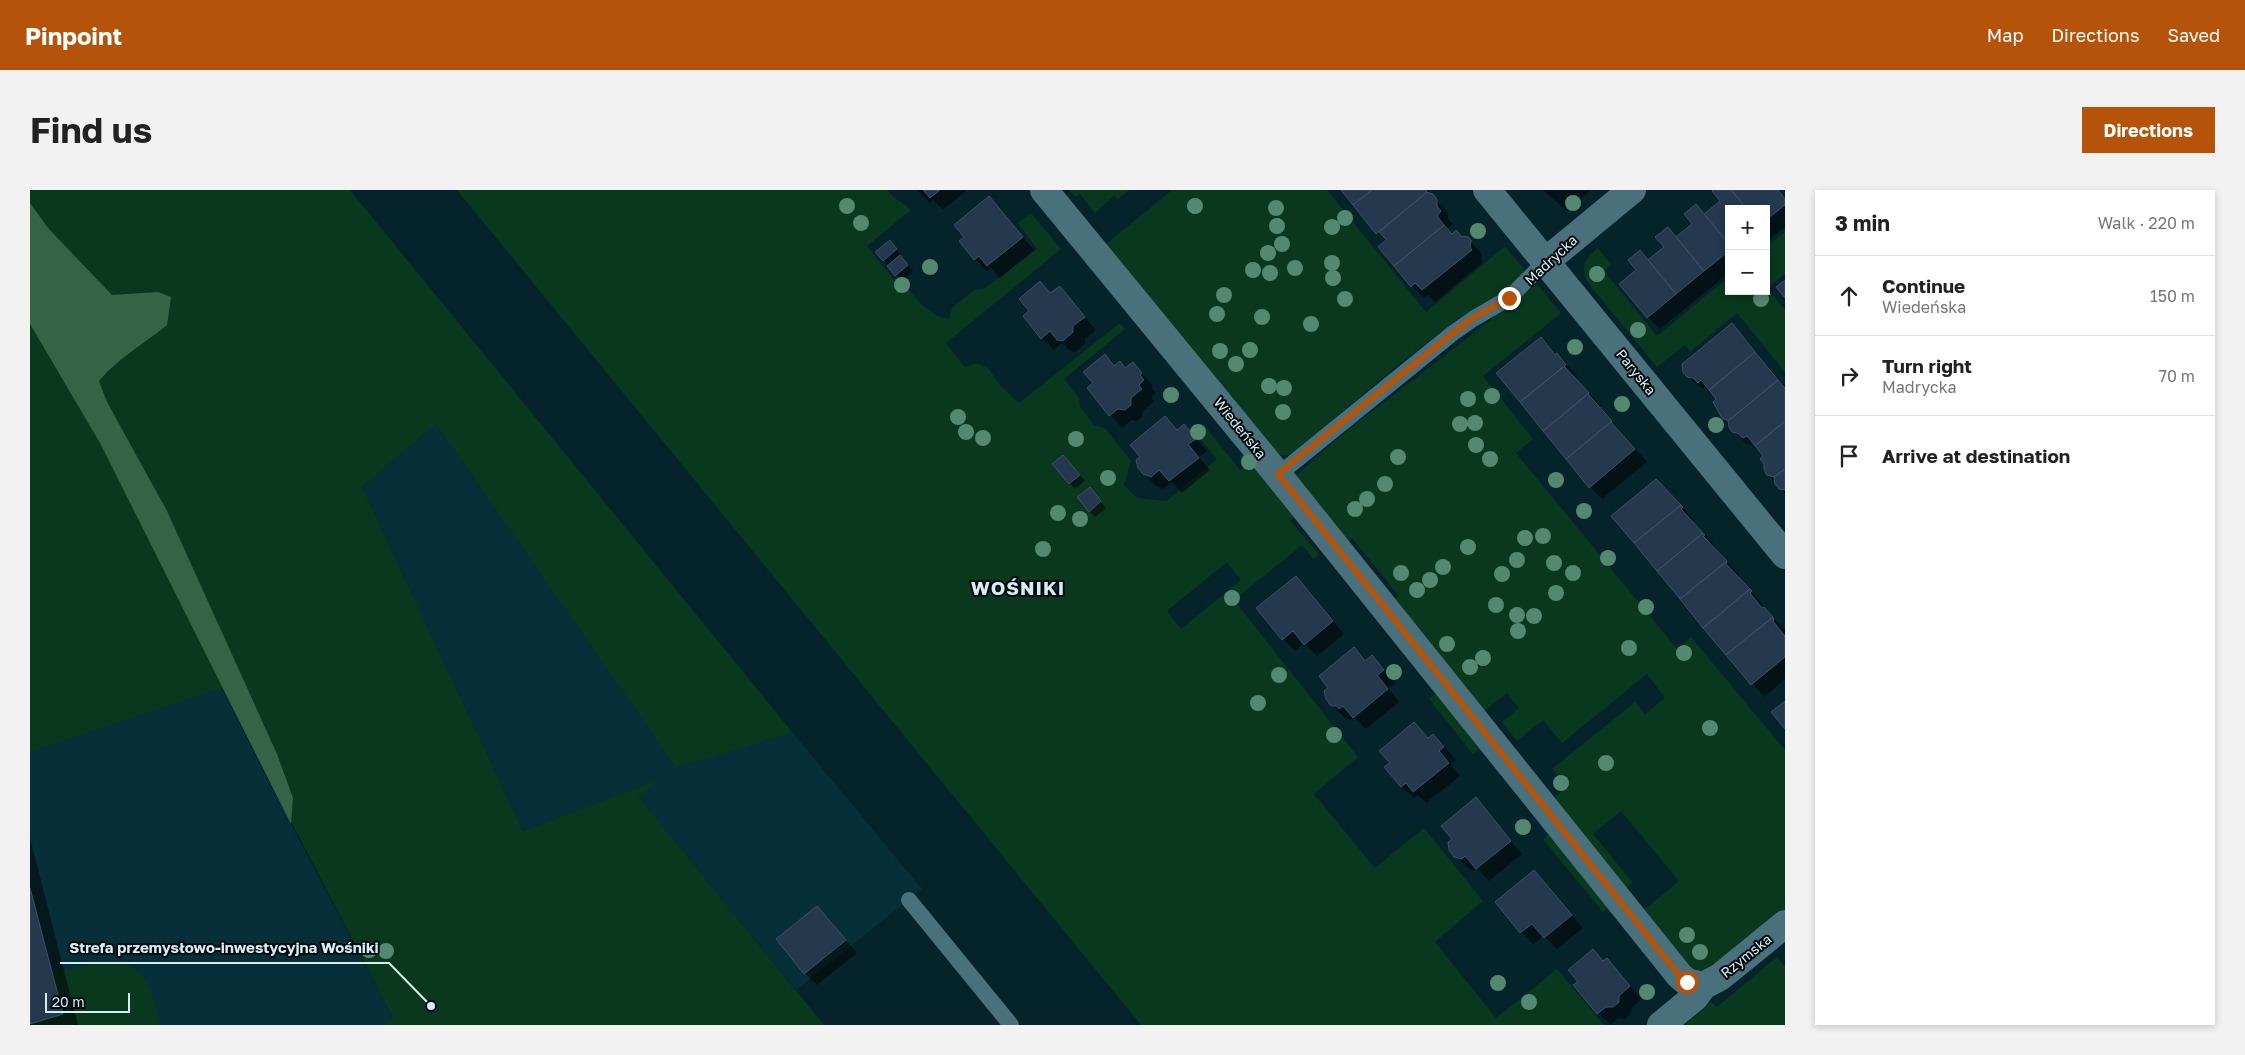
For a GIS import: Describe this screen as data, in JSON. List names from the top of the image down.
{
  "streets": {
    "street": [
      "Madrycka",
      "Paryska",
      "Wiedeńska",
      "Rzymska"
    ]
  },
  "crossings": [
    ["Madrycka", "Paryska"],
    ["Madrycka", "Wiedeńska"],
    ["Wiedeńska", "Rzymska"]
  ],
  "districts": ["WOŚNIKI"],
  "places": ["Strefa przemysłowo-inwestycyjna Wośniki"],
  "scale_bar": "20 m",
  "page": {
    "header": "Pinpoint",
    "nav": ["Map", "Directions", "Saved"],
    "buttons": "Directions",
    "title": "Find us",
    "heading": ["3 min", "Walk · 220 m"],
    "map_buttons": ["+", "−"],
    "list": [
      ["Continue", "Wiedeńska", "150 m"],
      ["Turn right", "Madrycka", "70 m"],
      "Arrive at destination"
    ],
    "scale": "20 m"
  }
}
